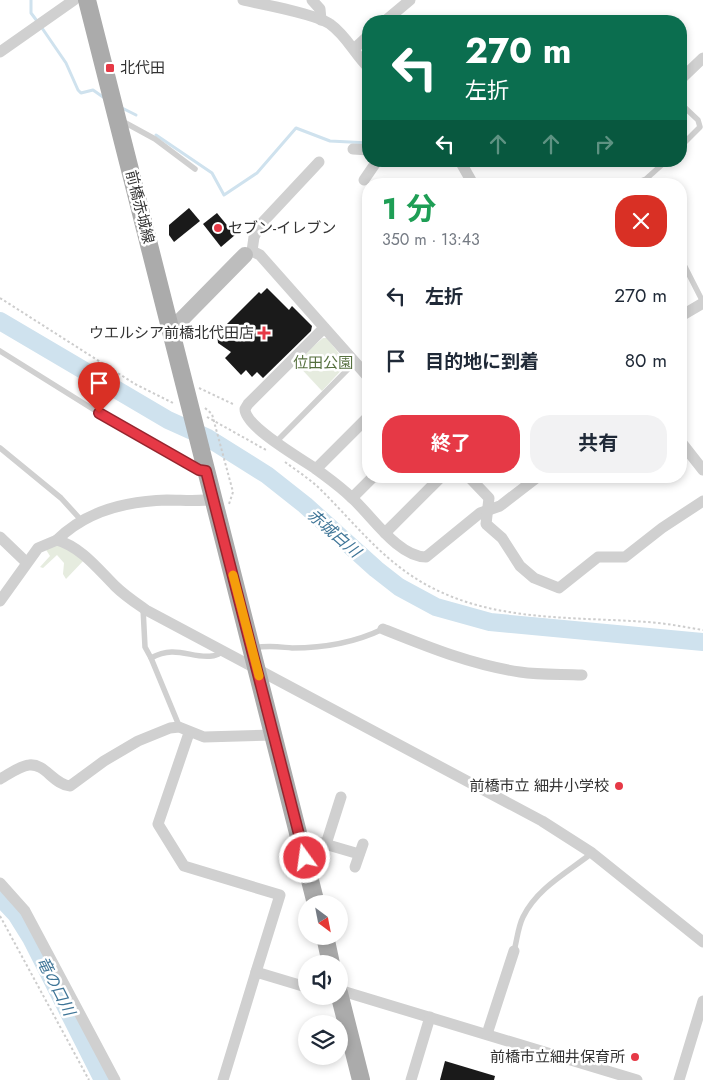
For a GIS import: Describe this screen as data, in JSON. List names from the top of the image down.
{
  "streets": {
    "main road": ["前橋赤城線"]
  },
  "water": ["赤城白川", "竜の口川"],
  "parks": ["位田公園"],
  "places": {
    "transit": ["北代田"],
    "other": ["セブン-イレブン", "前橋市立 細井小学校", "前橋市立細井保育所"],
    "health": ["ウエルシア前橋北代田店"]
  },
  "north": "bottom right",
  "page": {
    "turn": ["270 m", "左折"],
    "heading": ["1 分", "350 m · 13:43"],
    "list": [
      {
        "name": "左折",
        "value": "270 m"
      },
      {
        "name": "目的地に到着",
        "value": "80 m"
      }
    ],
    "buttons": ["終了", "共有"]
  }
}
